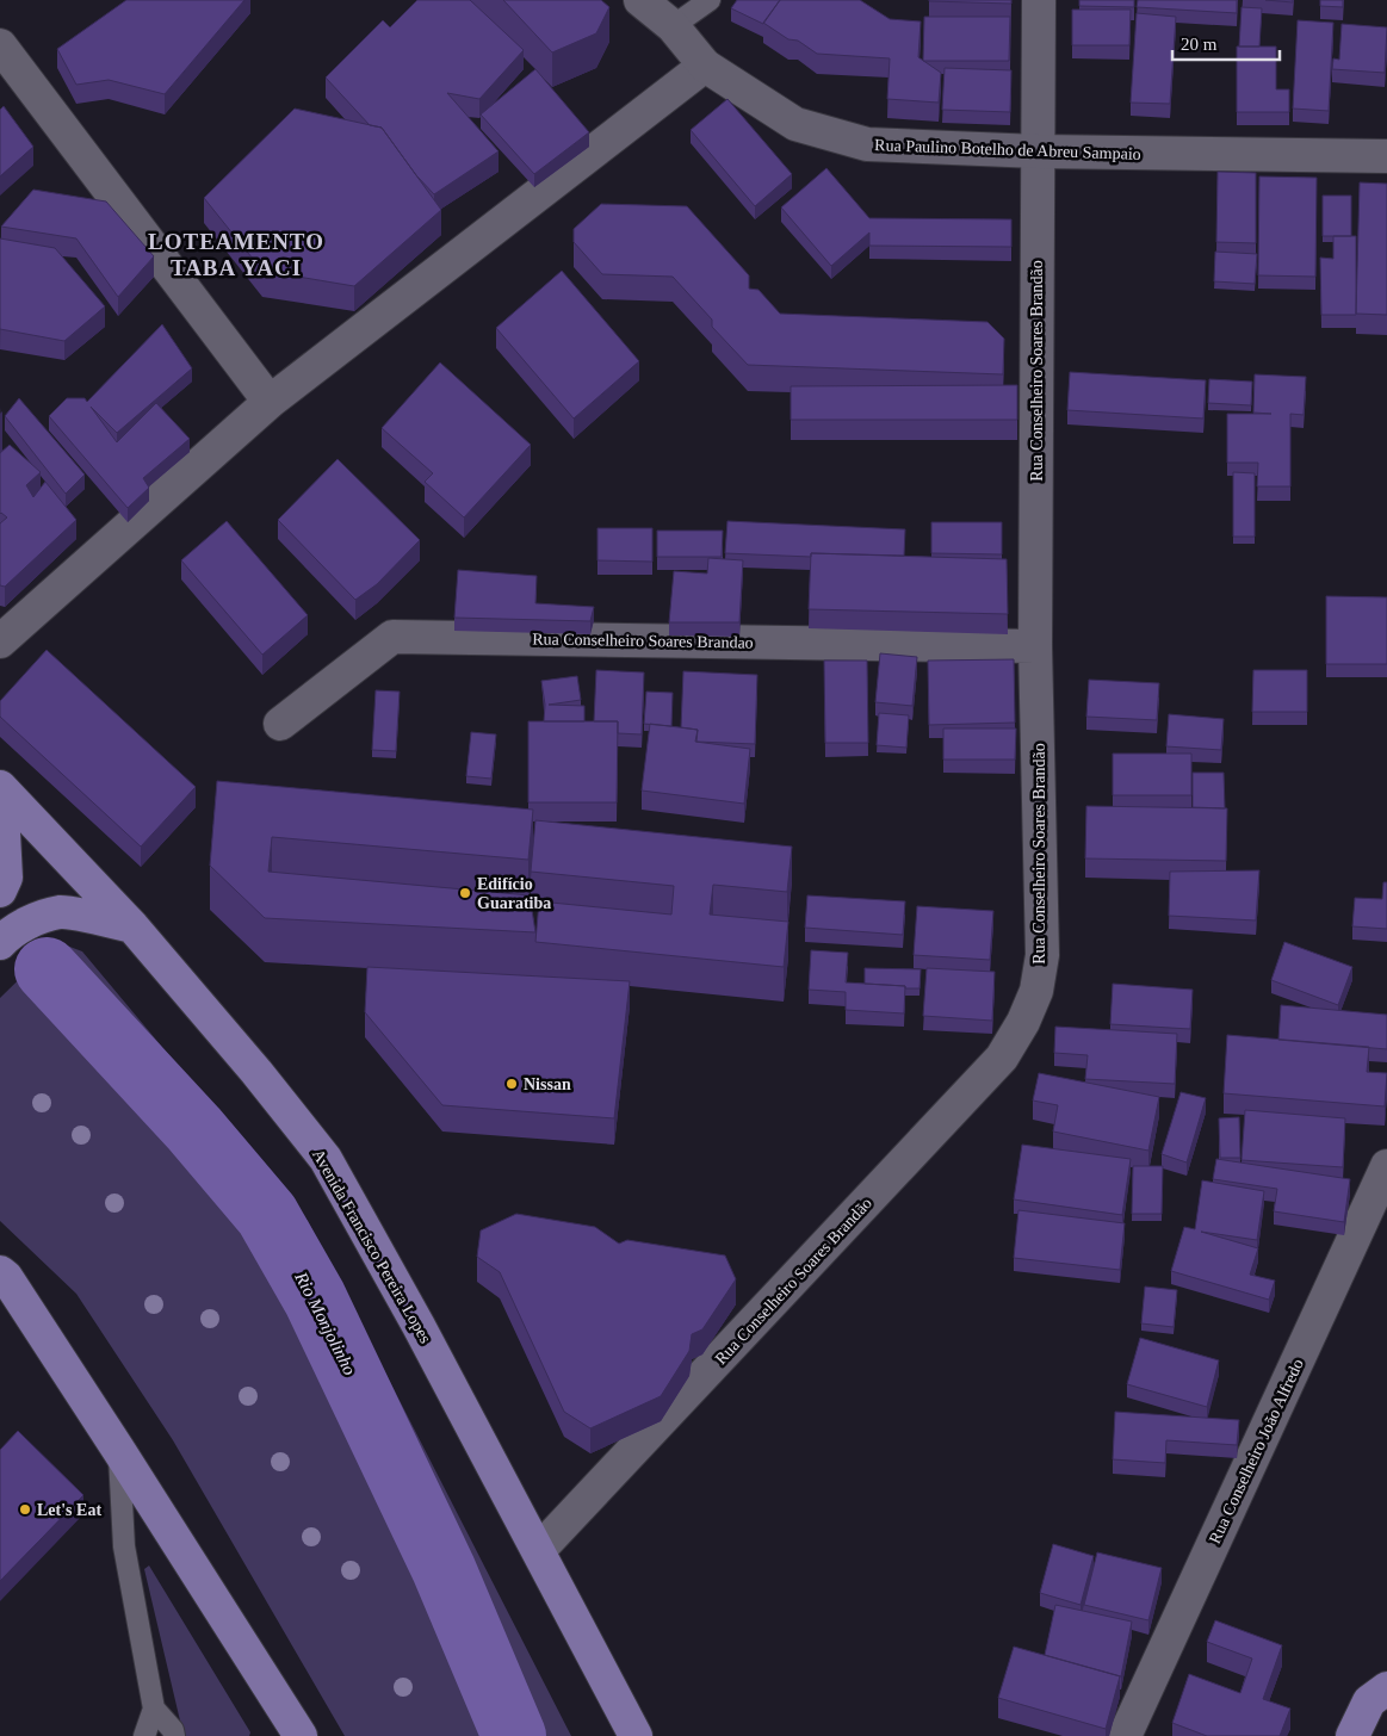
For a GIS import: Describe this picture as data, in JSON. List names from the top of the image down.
{
  "streets": {
    "main road": ["Avenida Francisco Pereira Lopes"],
    "street": [
      "Rua Paulino Botelho de Abreu Sampaio",
      "Rua Conselheiro Soares Brandão",
      "Rua Conselheiro Soares Brandao",
      "Rua Conselheiro João Alfredo"
    ]
  },
  "crossings": [
    ["Rua Paulino Botelho de Abreu Sampaio", "Rua Conselheiro Soares Brandão"],
    ["Rua Conselheiro Soares Brandão", "Rua Conselheiro Soares Brandao"],
    ["Rua Conselheiro Soares Brandão", "Avenida Francisco Pereira Lopes"]
  ],
  "districts": ["LOTEAMENTO TABA YACI"],
  "water": ["Rio Monjolinho"],
  "places": ["Edifício Guaratiba", "Nissan", "Let's Eat"],
  "scale_bar": "20 m"
}
